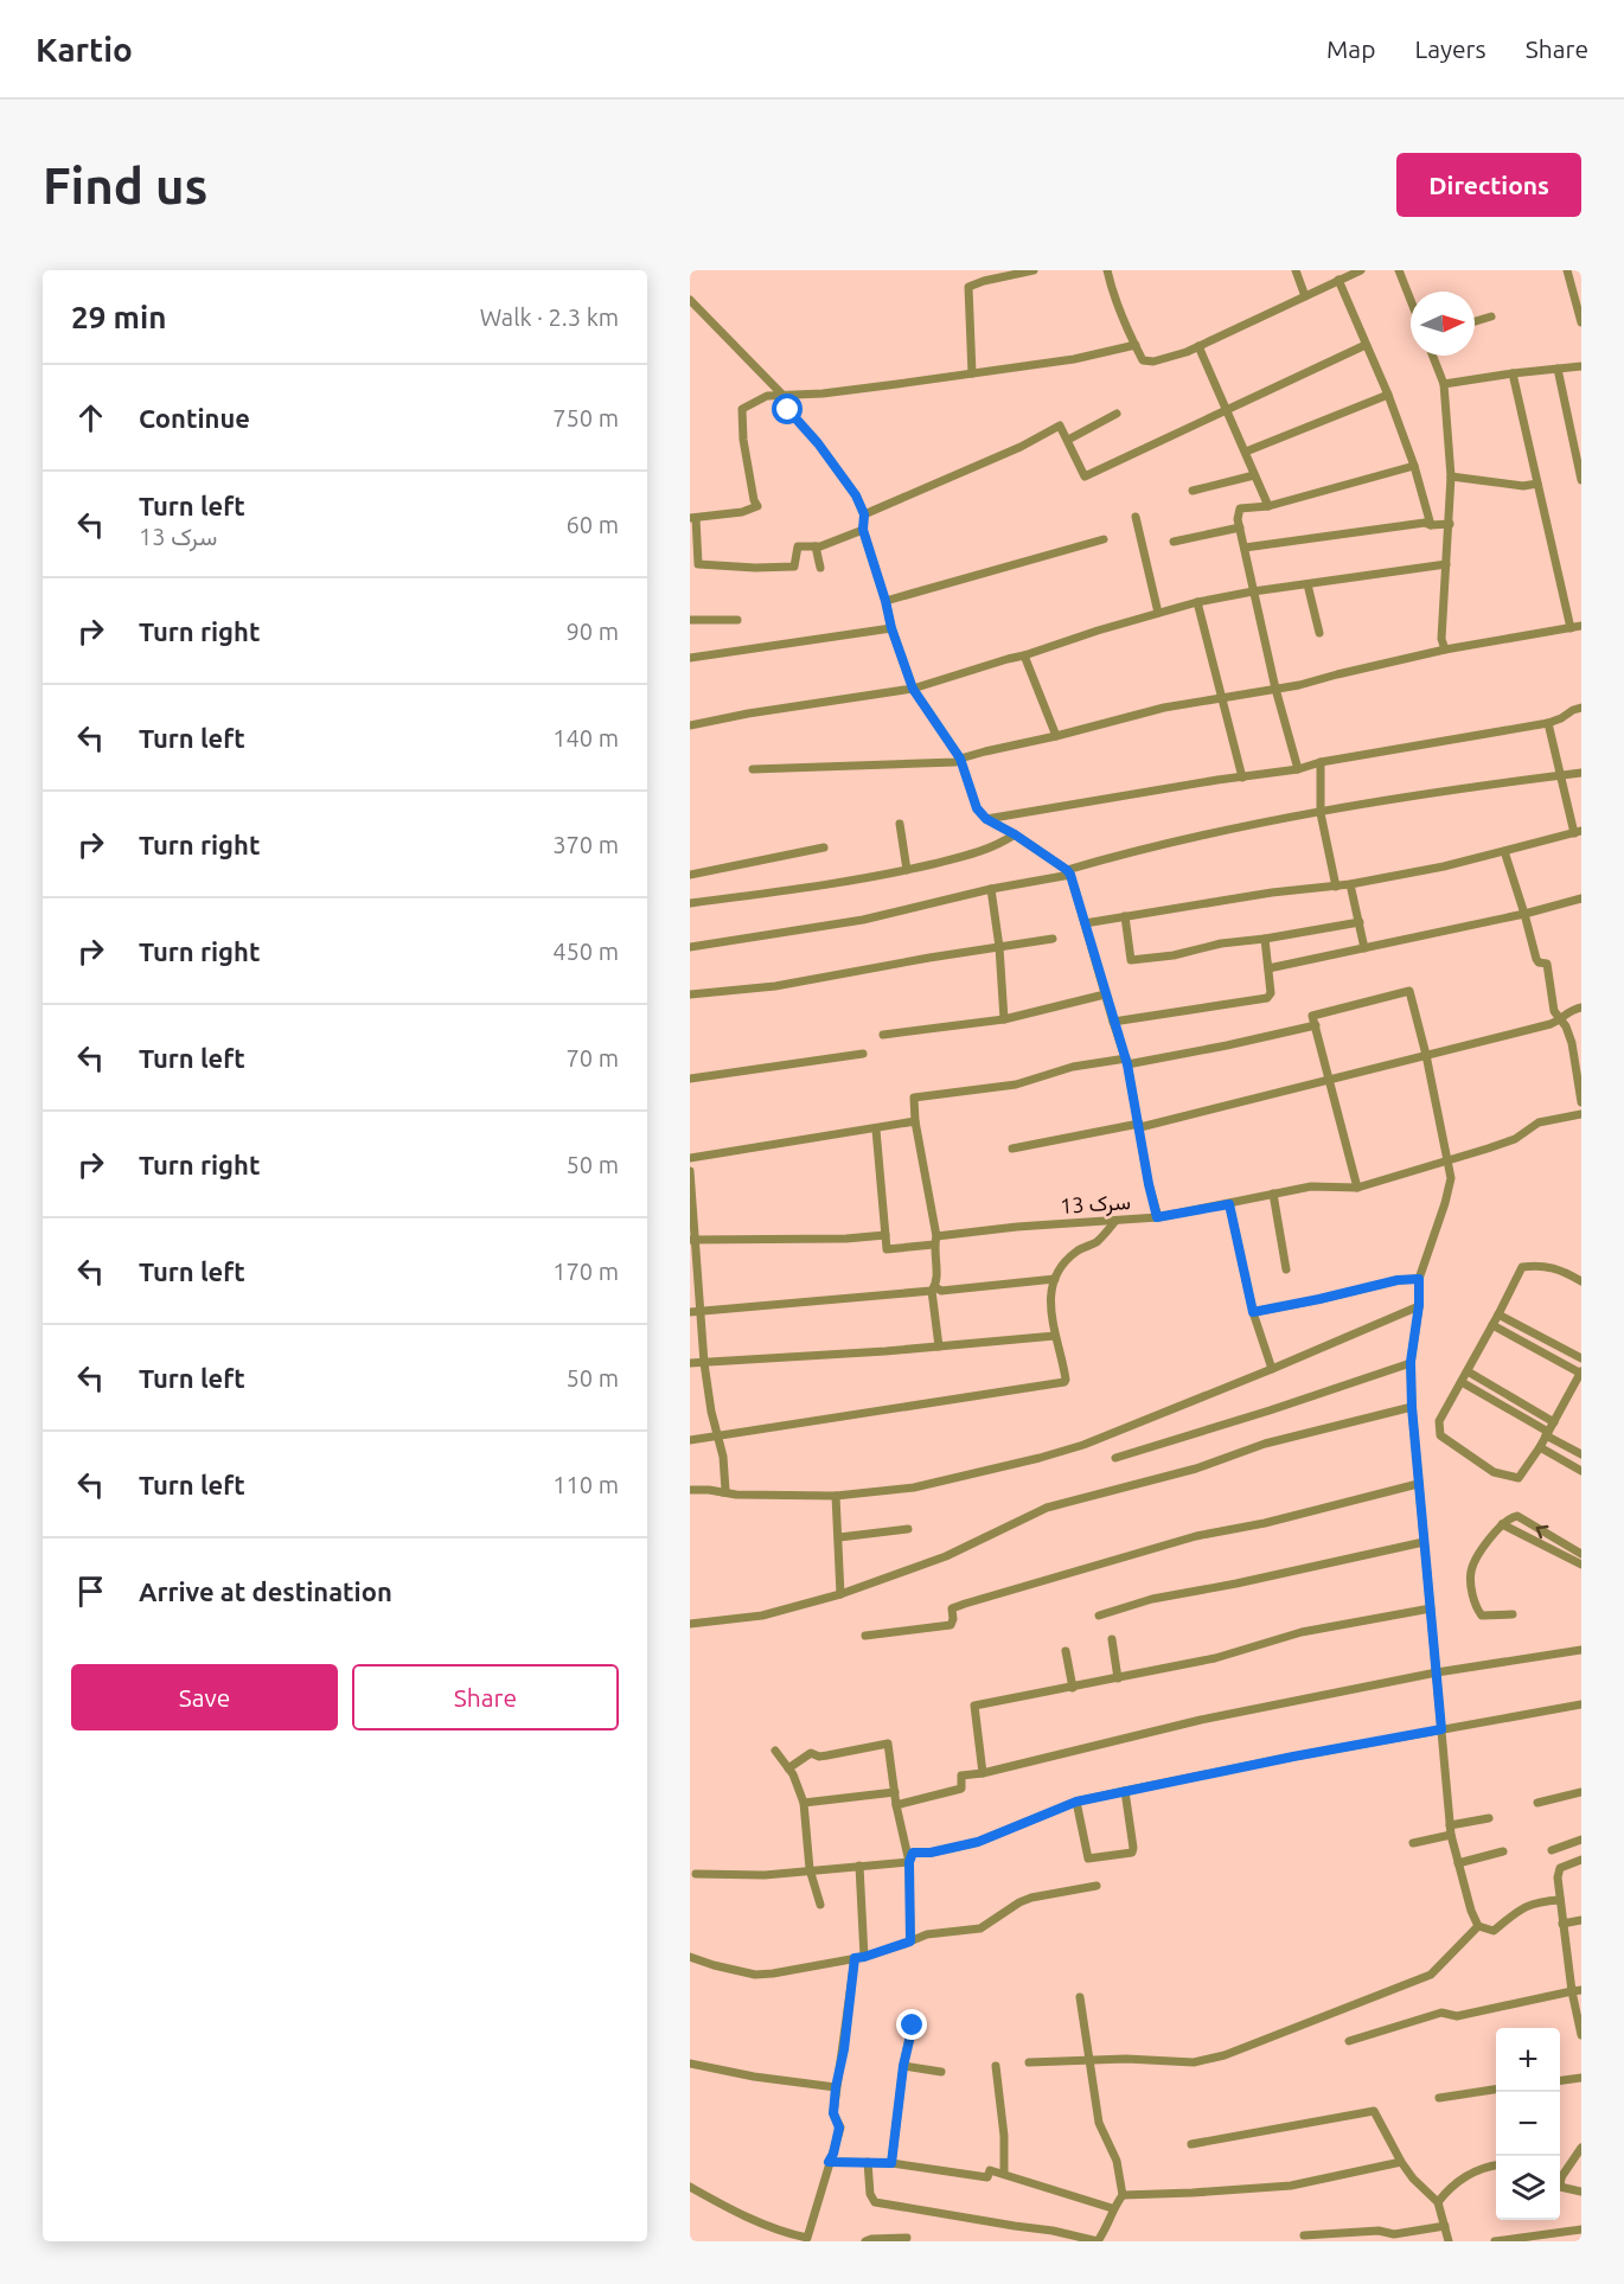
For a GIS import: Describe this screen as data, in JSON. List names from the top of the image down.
{
  "streets": {
    "street": ["سرک 13"]
  },
  "north": "right",
  "page": {
    "header": "Kartio",
    "nav": ["Map", "Layers", "Share"],
    "buttons": [
      "Directions",
      ["Save", "Share"]
    ],
    "title": "Find us",
    "heading": ["29 min", "Walk · 2.3 km"],
    "list": [
      ["Continue", "750 m"],
      ["Turn left", "سرک 13", "60 m"],
      ["Turn right", "90 m"],
      ["Turn left", "140 m"],
      ["Turn right", "370 m"],
      ["Turn right", "450 m"],
      ["Turn left", "70 m"],
      ["Turn right", "50 m"],
      ["Turn left", "170 m"],
      ["Turn left", "50 m"],
      ["Turn left", "110 m"],
      "Arrive at destination"
    ],
    "map_buttons": ["+", "−"]
  }
}
